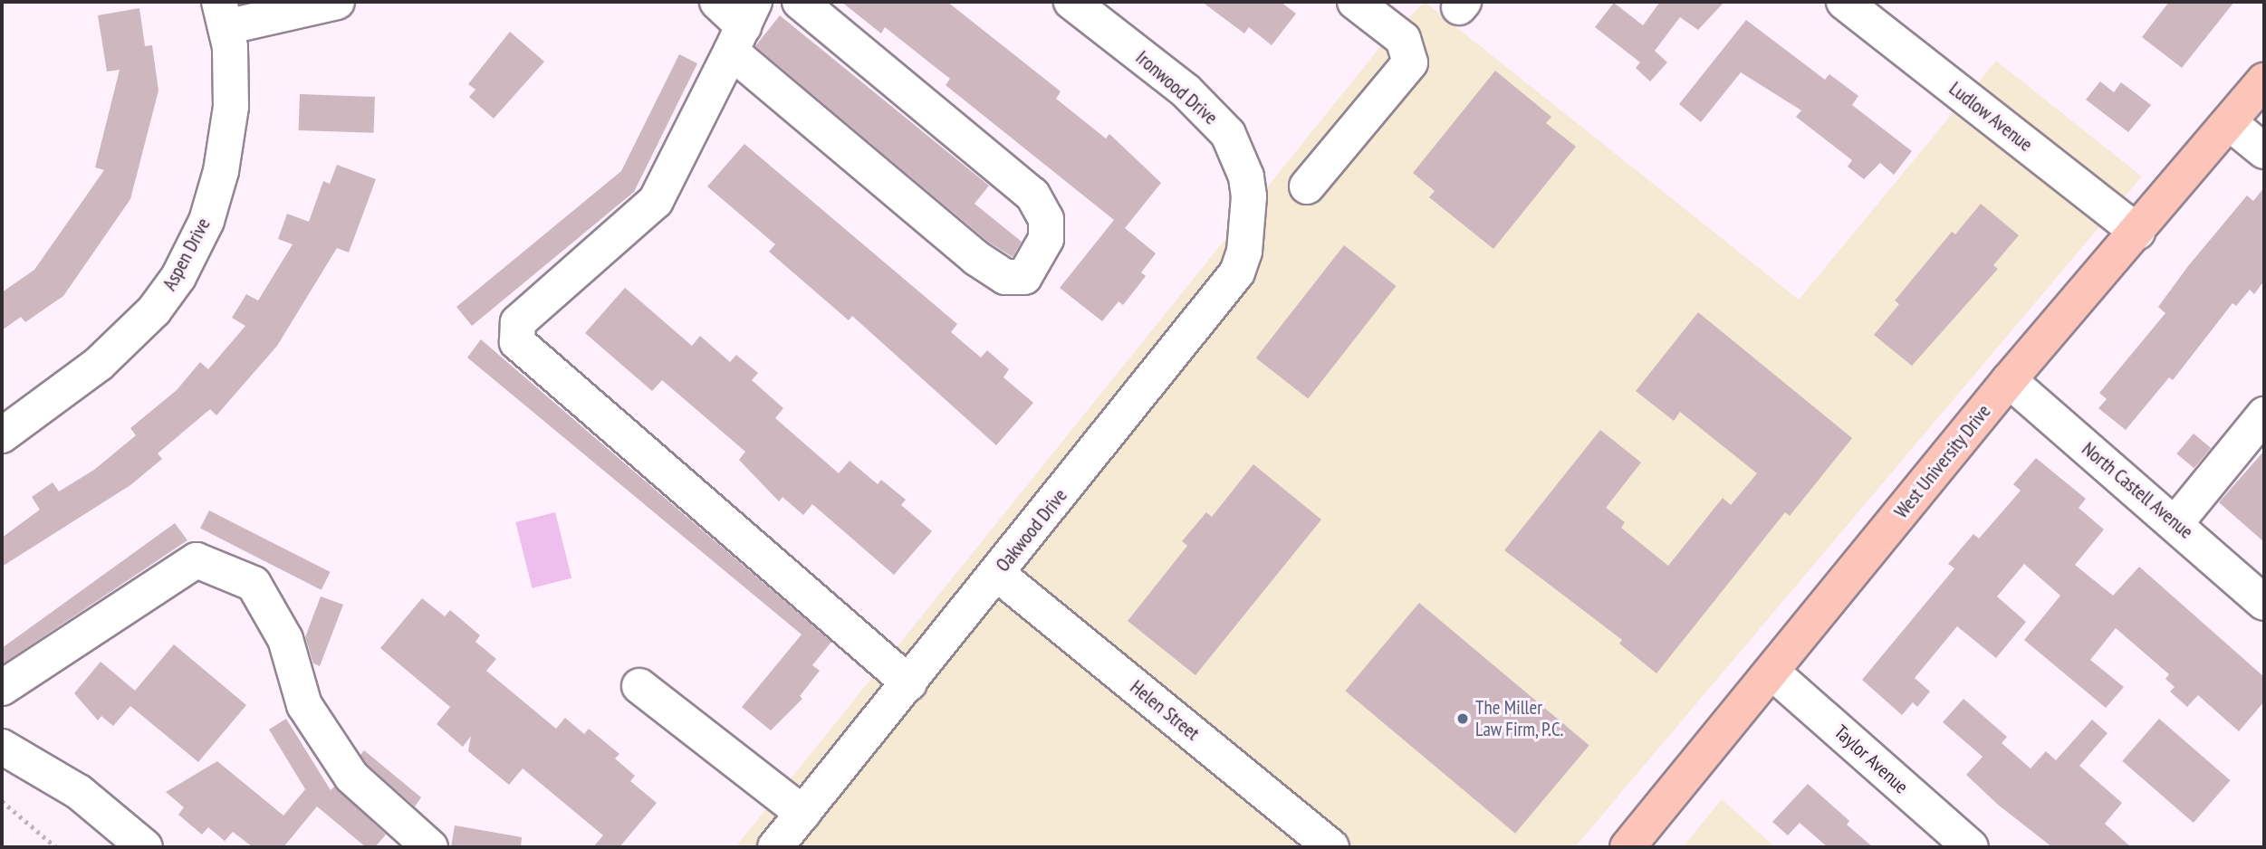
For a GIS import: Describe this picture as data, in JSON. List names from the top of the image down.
{
  "streets": {
    "main road": ["West University Drive"],
    "street": [
      "Ironwood Drive",
      "Ludlow Avenue",
      "Aspen Drive",
      "North Castell Avenue",
      "Oakwood Drive",
      "Helen Street",
      "Taylor Avenue"
    ]
  },
  "crossings": [
    ["Ironwood Drive", "Oakwood Drive"],
    ["Ludlow Avenue", "West University Drive"],
    ["West University Drive", "North Castell Avenue"],
    ["West University Drive", "Taylor Avenue"],
    ["Oakwood Drive", "Helen Street"]
  ],
  "places": ["The Miller Law Firm, P.C."]
}
